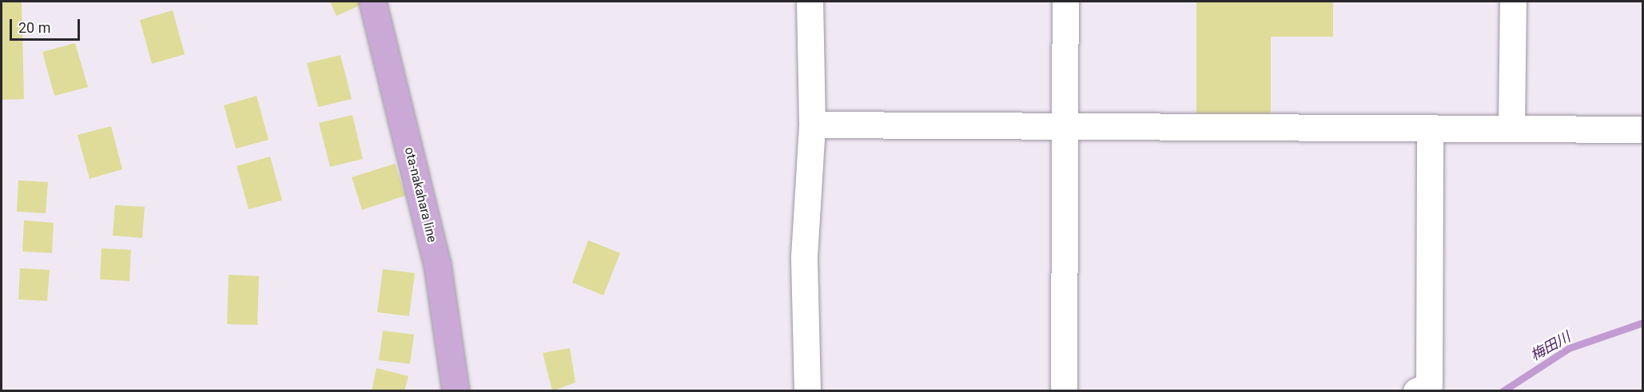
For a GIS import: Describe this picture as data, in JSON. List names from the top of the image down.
{
  "streets": {
    "main road": ["ota-nakahara line"]
  },
  "water": ["梅田川"],
  "scale_bar": "20 m"
}
